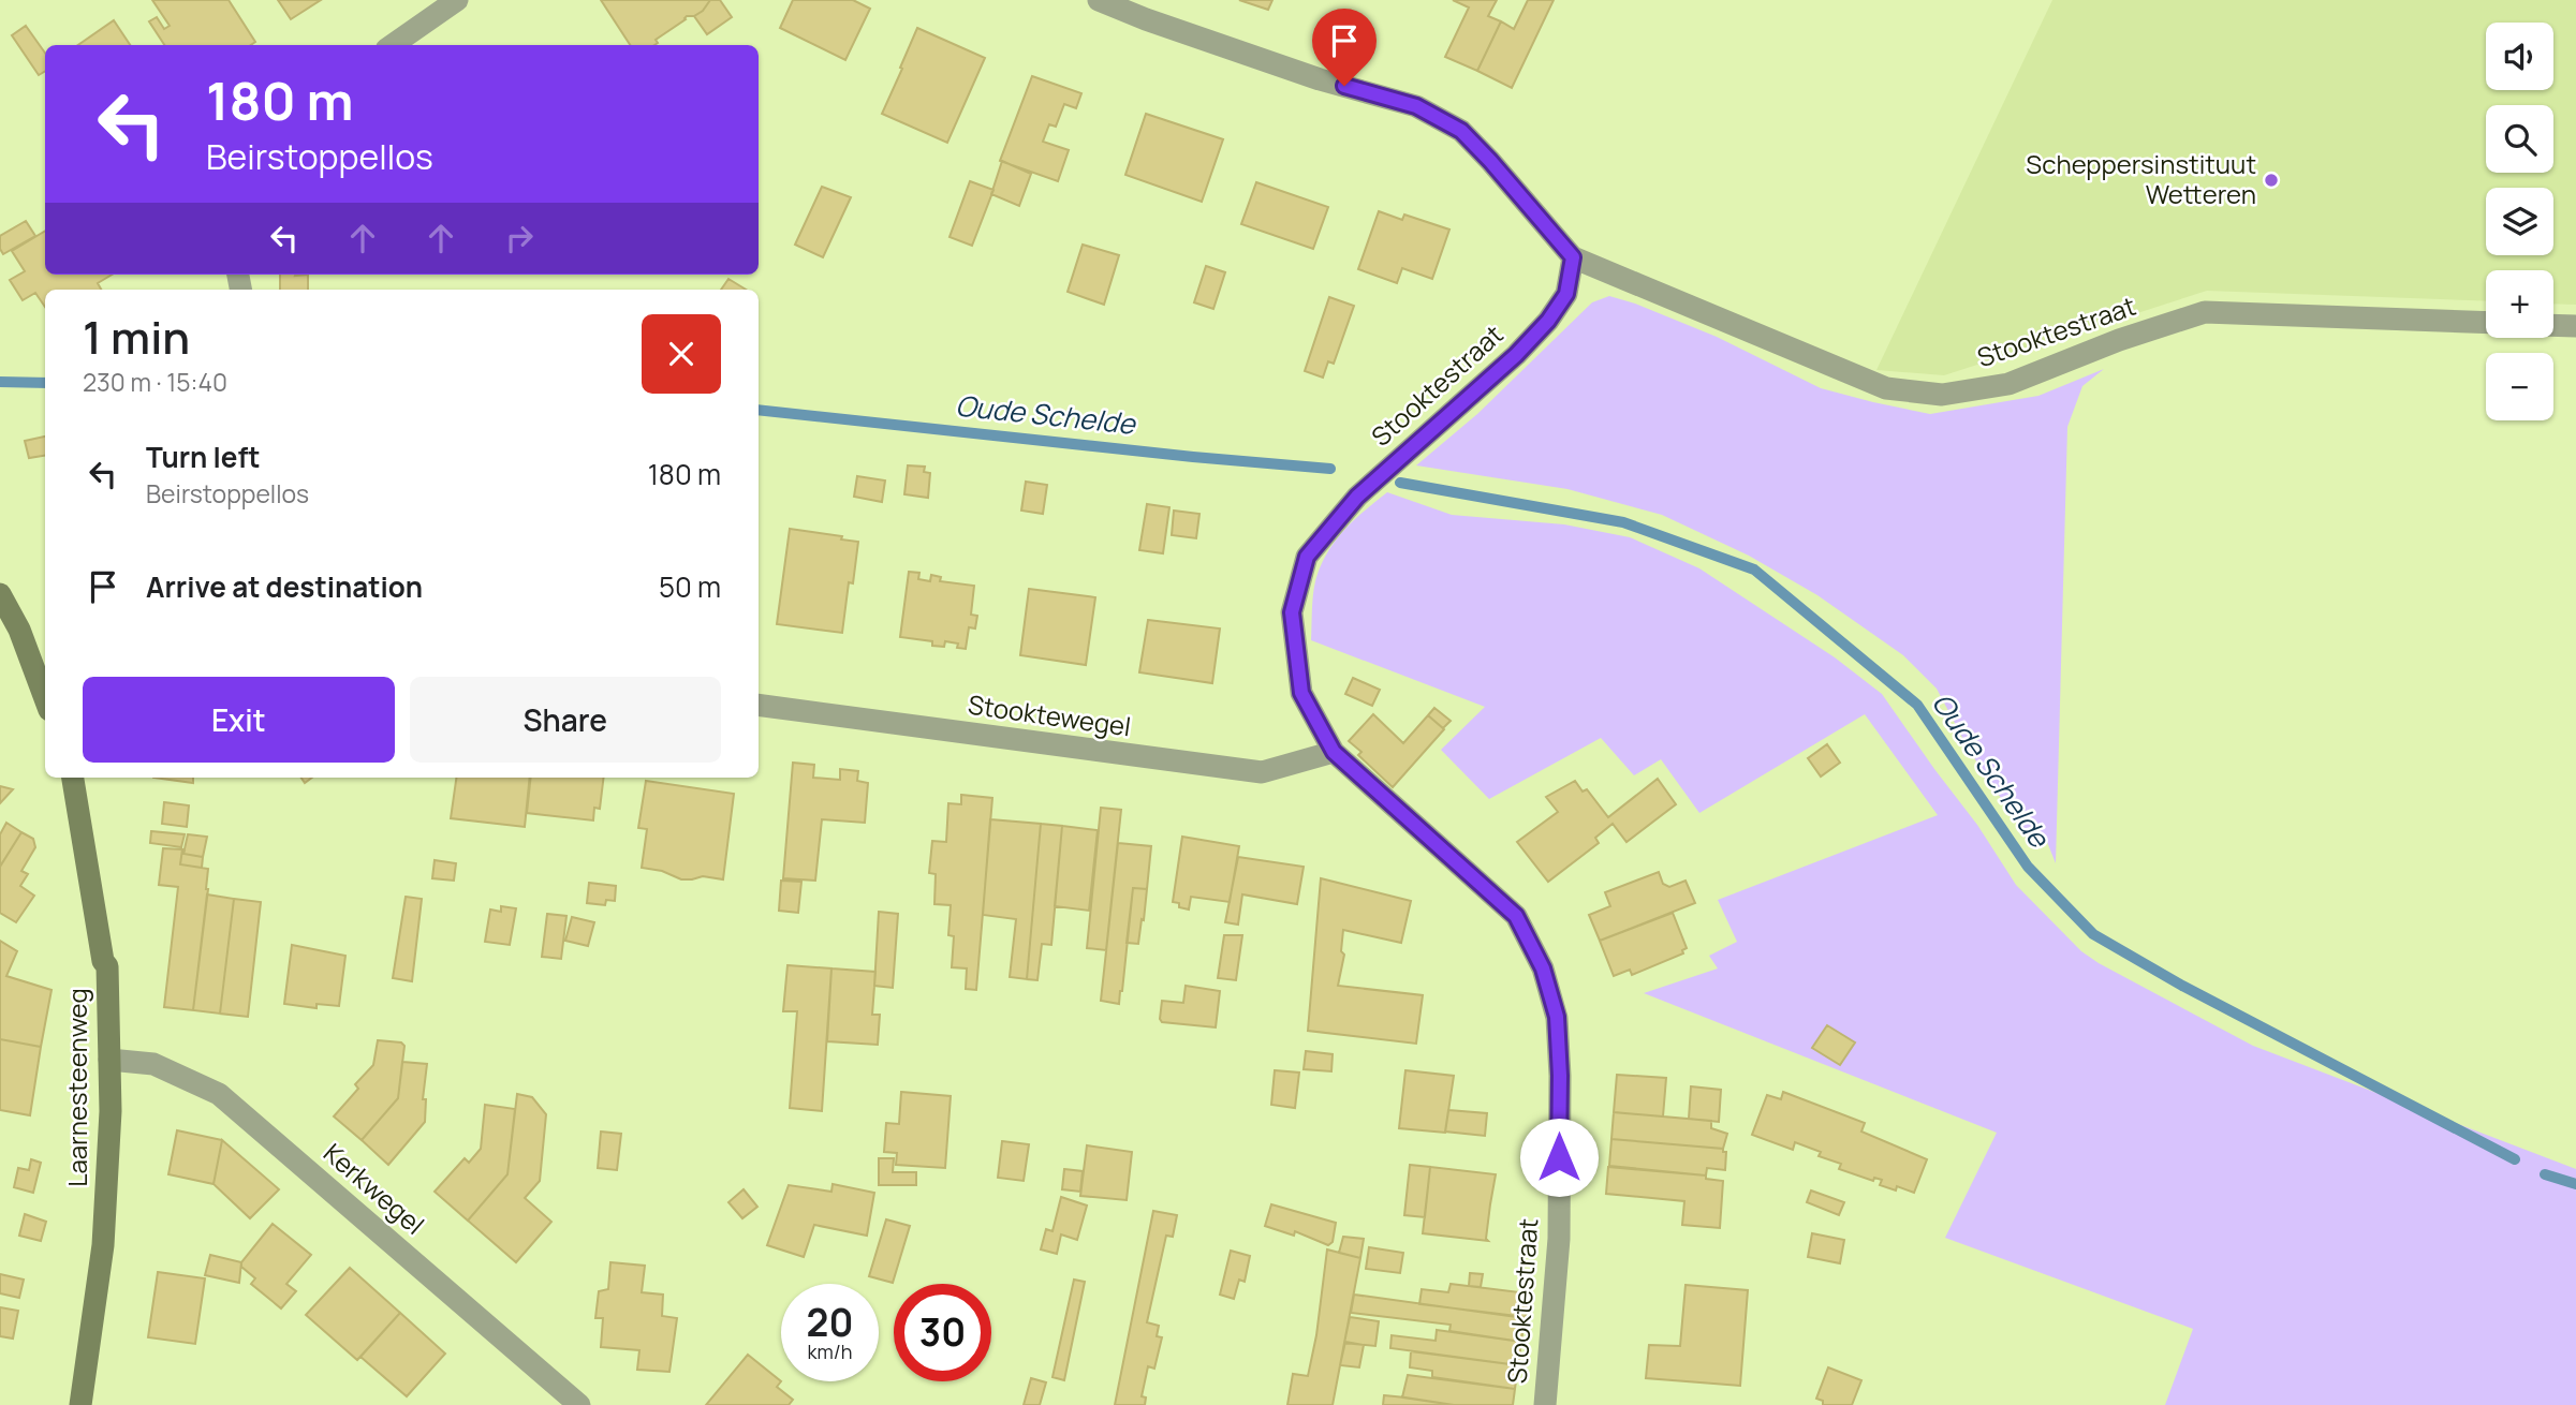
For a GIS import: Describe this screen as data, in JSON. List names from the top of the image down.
{
  "streets": {
    "street": [
      "Stooktestraat",
      "Stooktewegel",
      "Laarnesteenweg",
      "Kerkwegel"
    ]
  },
  "crossings": [
    ["Stooktestraat", "Stooktewegel"],
    ["Laarnesteenweg", "Kerkwegel"]
  ],
  "water": ["Oude Schelde"],
  "places": ["Scheppersinstituut Wetteren"],
  "page": {
    "map_buttons": ["+", "−"],
    "turn": ["180 m", "Beirstoppellos"],
    "heading": ["1 min", "230 m · 15:40"],
    "list": [
      {
        "name": "Turn left",
        "note": "Beirstoppellos",
        "value": "180 m"
      },
      {
        "name": "Arrive at destination",
        "value": "50 m"
      }
    ],
    "buttons": ["Exit", "Share"],
    "speed": "20 km/h",
    "limit": "30"
  }
}
